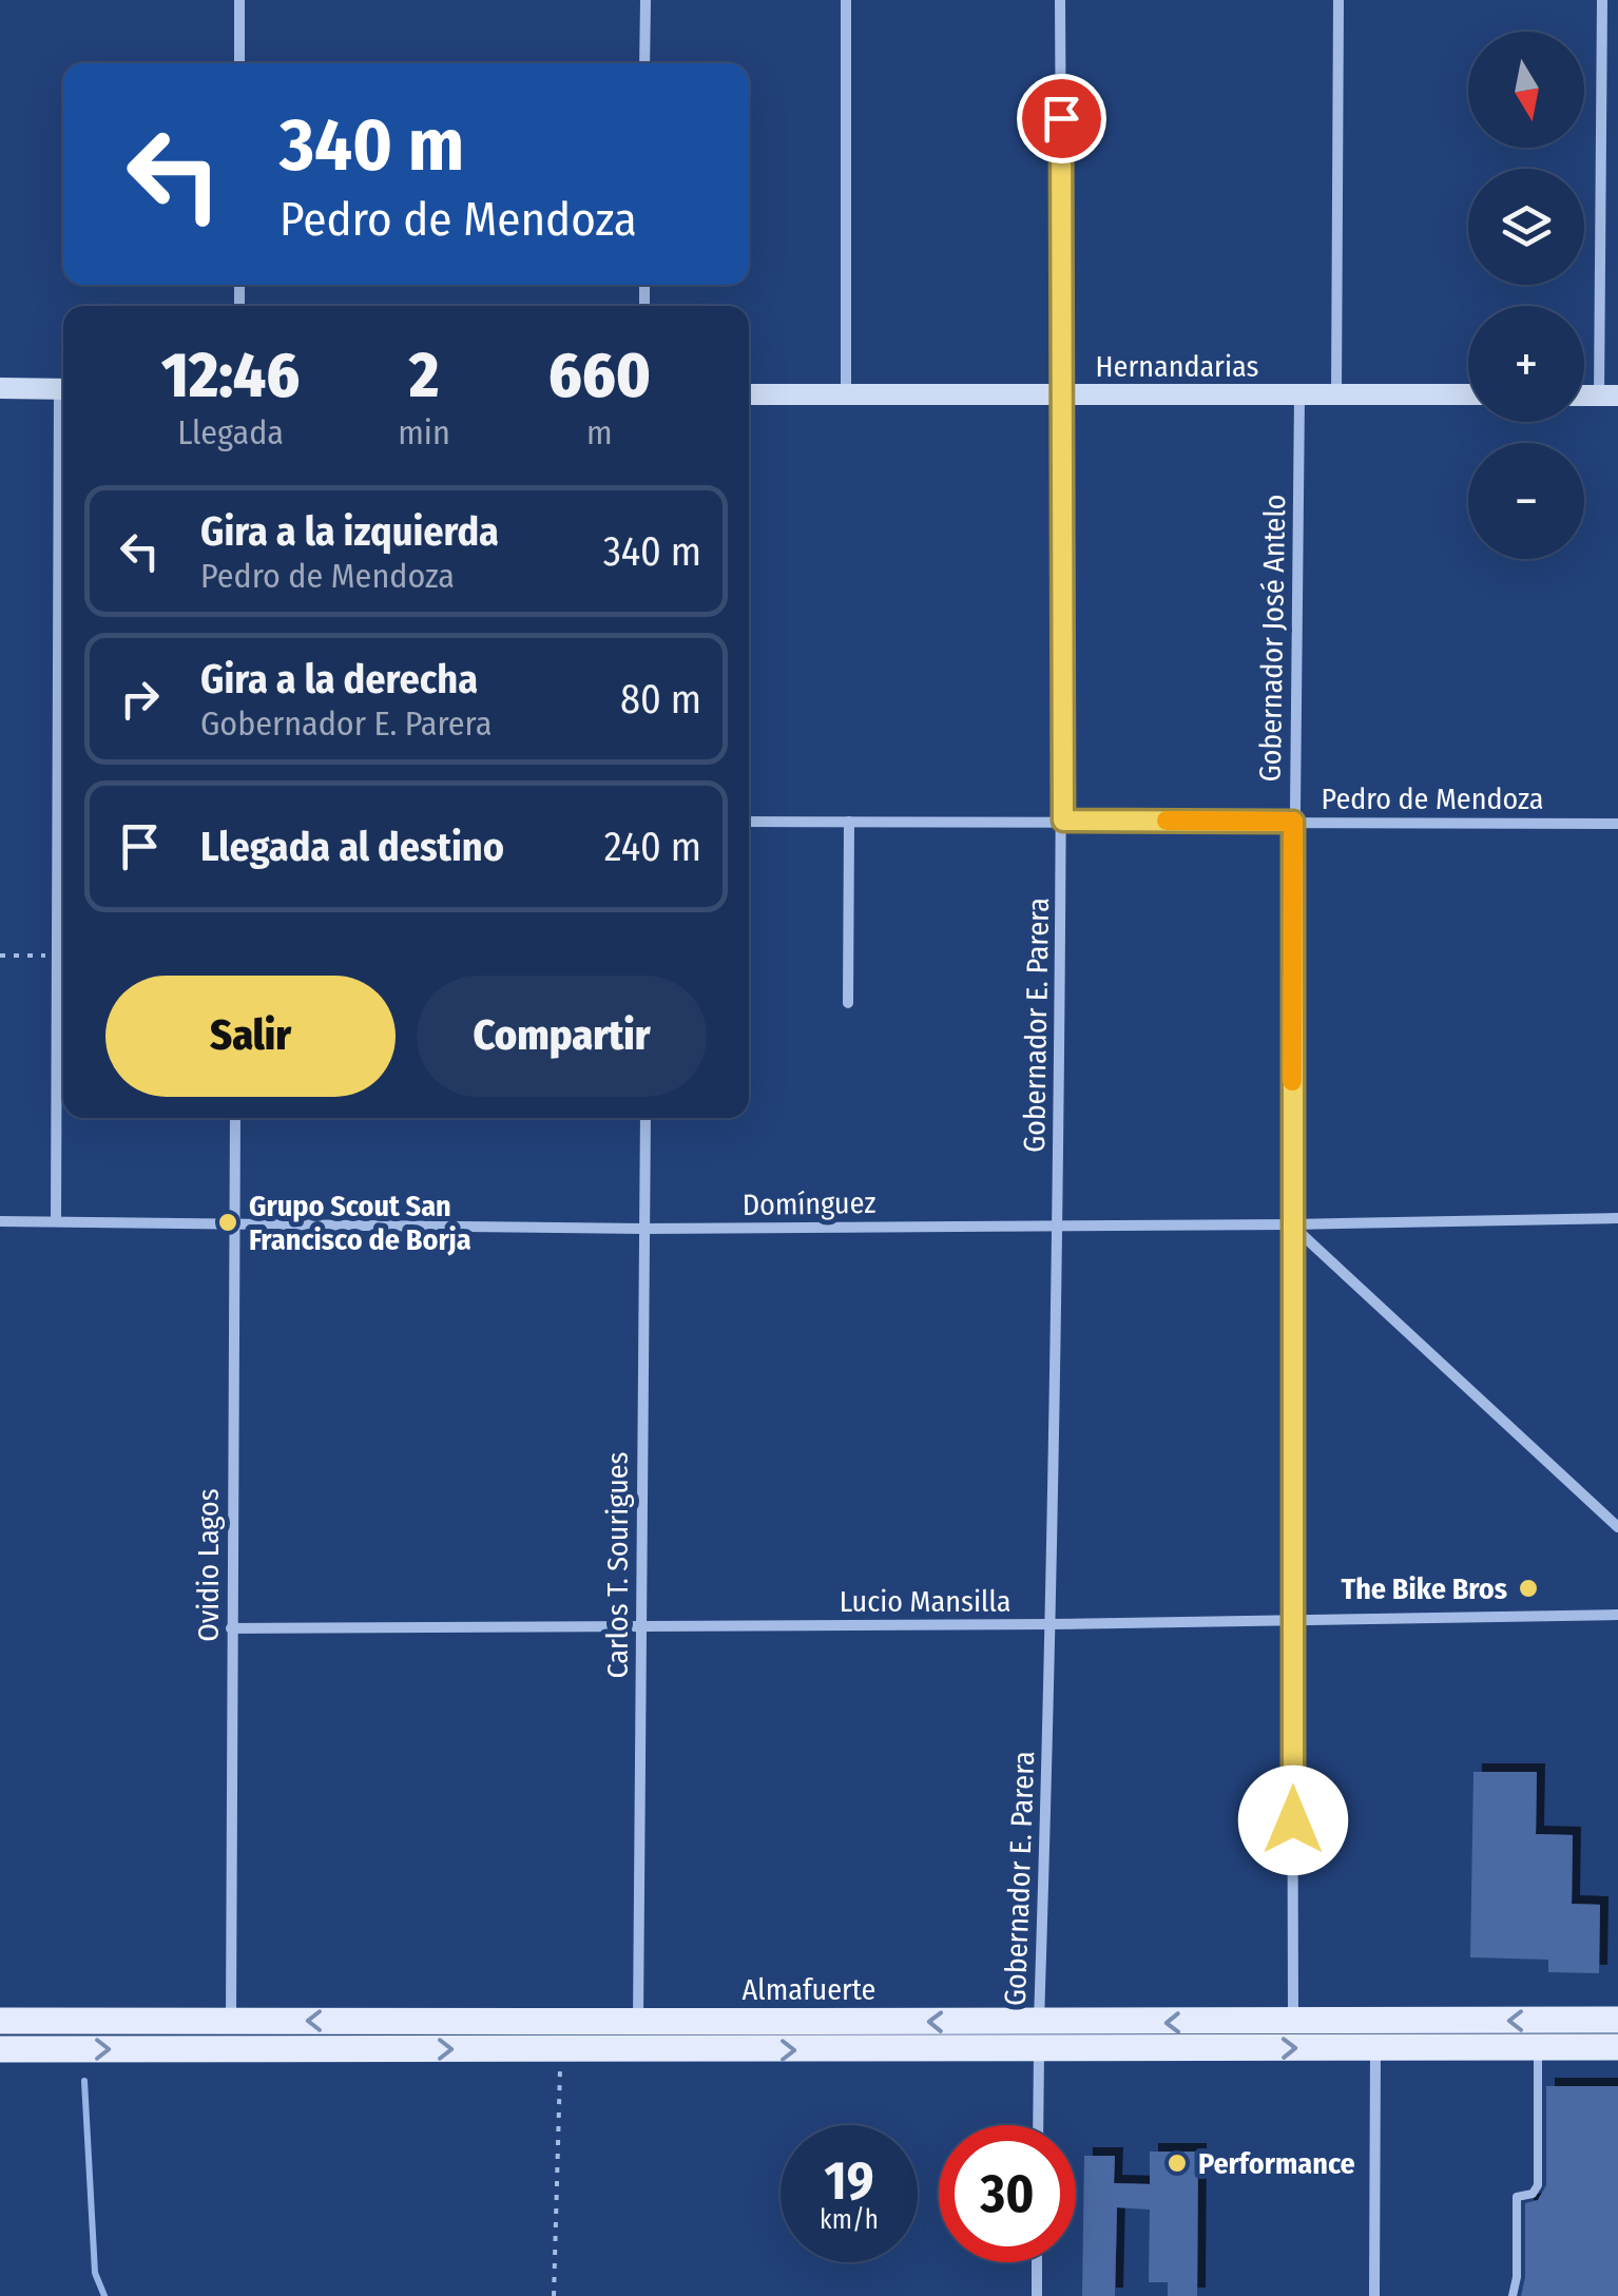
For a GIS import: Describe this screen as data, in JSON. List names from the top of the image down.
{
  "streets": {
    "main road": ["Almafuerte"],
    "street": [
      "Hernandarias",
      "Gobernador José Antelo",
      "Pedro de Mendoza",
      "Gobernador E. Parera",
      "Domínguez",
      "Ovidio Lagos",
      "Carlos T. Sourigues",
      "Lucio Mansilla"
    ]
  },
  "crossings": [
    ["Hernandarias", "Gobernador José Antelo"],
    ["Hernandarias", "Gobernador E. Parera"],
    ["Gobernador José Antelo", "Pedro de Mendoza"],
    ["Gobernador José Antelo", "Domínguez"],
    ["Gobernador José Antelo", "Lucio Mansilla"],
    ["Gobernador José Antelo", "Almafuerte"],
    ["Pedro de Mendoza", "Gobernador E. Parera"],
    ["Gobernador E. Parera", "Domínguez"],
    ["Gobernador E. Parera", "Lucio Mansilla"],
    ["Gobernador E. Parera", "Almafuerte"],
    ["Domínguez", "Ovidio Lagos"],
    ["Domínguez", "Carlos T. Sourigues"],
    ["Ovidio Lagos", "Lucio Mansilla"],
    ["Ovidio Lagos", "Almafuerte"],
    ["Carlos T. Sourigues", "Lucio Mansilla"],
    ["Carlos T. Sourigues", "Almafuerte"]
  ],
  "places": ["Grupo Scout San Francisco de Borja", "The Bike Bros", "Performance"],
  "north": "bottom",
  "page": {
    "map_buttons": ["+", "−"],
    "turn": ["340 m", "Pedro de Mendoza"],
    "eta": [
      "12:46",
      "Llegada",
      "2",
      "min",
      "660",
      "m"
    ],
    "list": [
      {
        "name": "Gira a la izquierda",
        "note": "Pedro de Mendoza",
        "value": "340 m"
      },
      {
        "name": "Gira a la derecha",
        "note": "Gobernador E. Parera",
        "value": "80 m"
      },
      {
        "name": "Llegada al destino",
        "value": "240 m"
      }
    ],
    "buttons": ["Salir", "Compartir"],
    "speed": "19 km/h",
    "limit": "30"
  }
}
